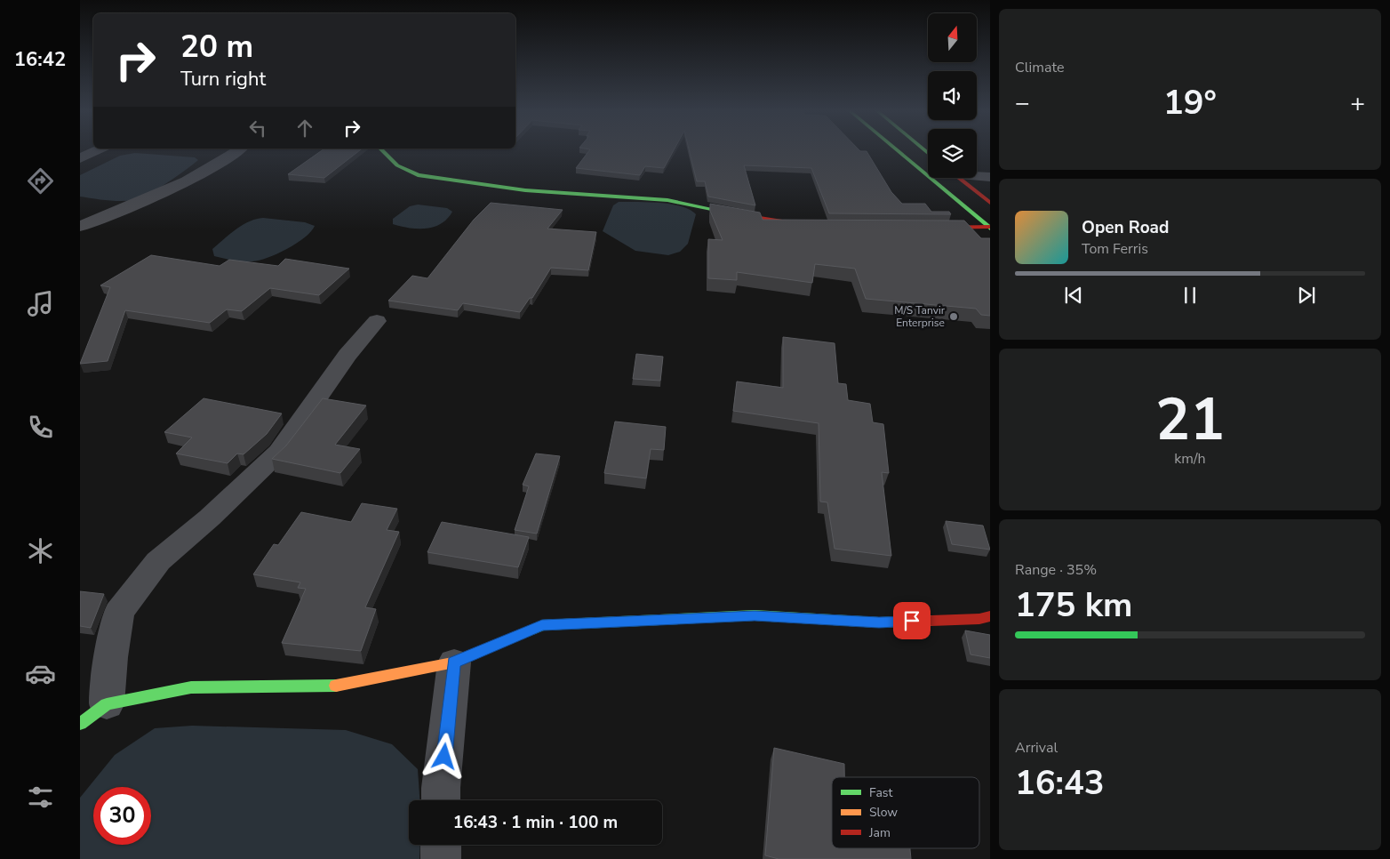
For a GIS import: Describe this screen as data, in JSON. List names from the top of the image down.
{
  "places": ["M/S Tanvir Enterprise"],
  "legend": ["Fast", "Slow", "Jam"],
  "north": "top",
  "page": {
    "tabs": "16:42",
    "tile": [
      "Climate",
      ["21", "km/h"],
      ["Range · 35%", "175 km"],
      ["Arrival", "16:43"]
    ],
    "turn": ["20 m", "Turn right"],
    "heat": ["−", "19°", "+"],
    "song": ["Open Road", "Tom Ferris"],
    "limit": "30",
    "trip": "16:43 · 1 min · 100 m"
  }
}
